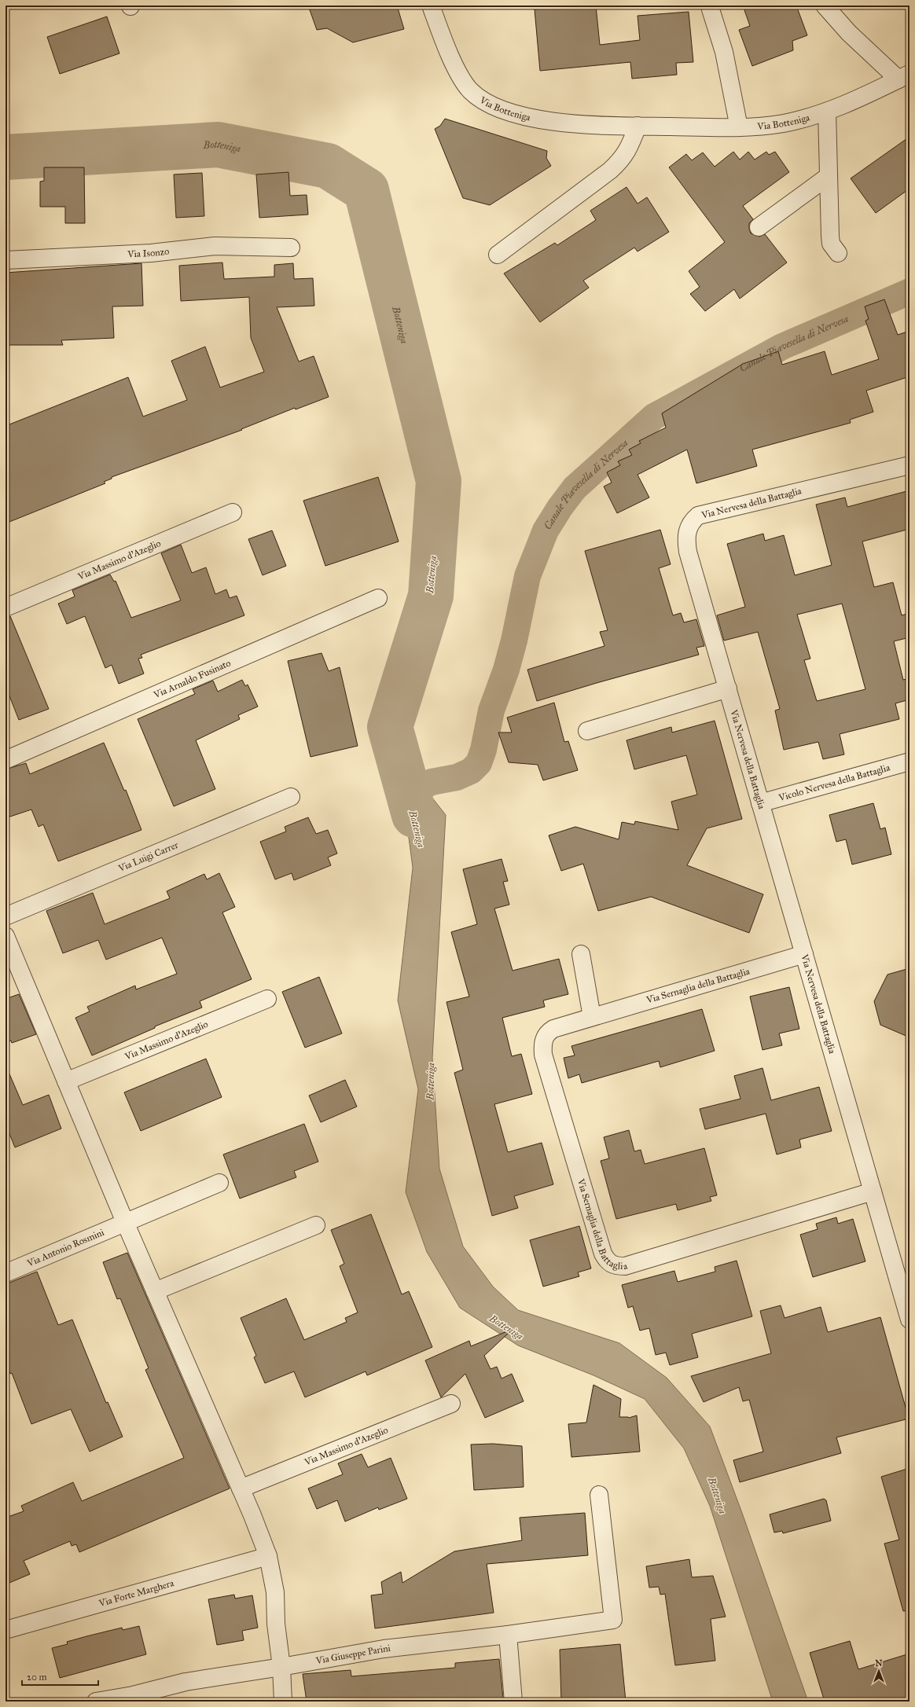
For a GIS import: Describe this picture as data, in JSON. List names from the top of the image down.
{
  "streets": {
    "street": [
      "Via Botteniga",
      "Via Isonzo",
      "Via Nervesa della Battaglia",
      "Via Massimo d'Azeglio",
      "Via Arnaldo Fusinato",
      "Vicolo Nervesa della Battaglia",
      "Via Luigi Carrer",
      "Via Sernaglia della Battaglia",
      "Via Antonio Rosmini",
      "Via Forte Marghera",
      "Via Giuseppe Parini"
    ]
  },
  "crossings": [
    ["Via Nervesa della Battaglia", "Vicolo Nervesa della Battaglia"],
    ["Via Nervesa della Battaglia", "Via Sernaglia della Battaglia"]
  ],
  "water": ["Botteniga", "Canale Piavesella di Nervesa"],
  "scale_bar": "20 m",
  "north": "top"
}
